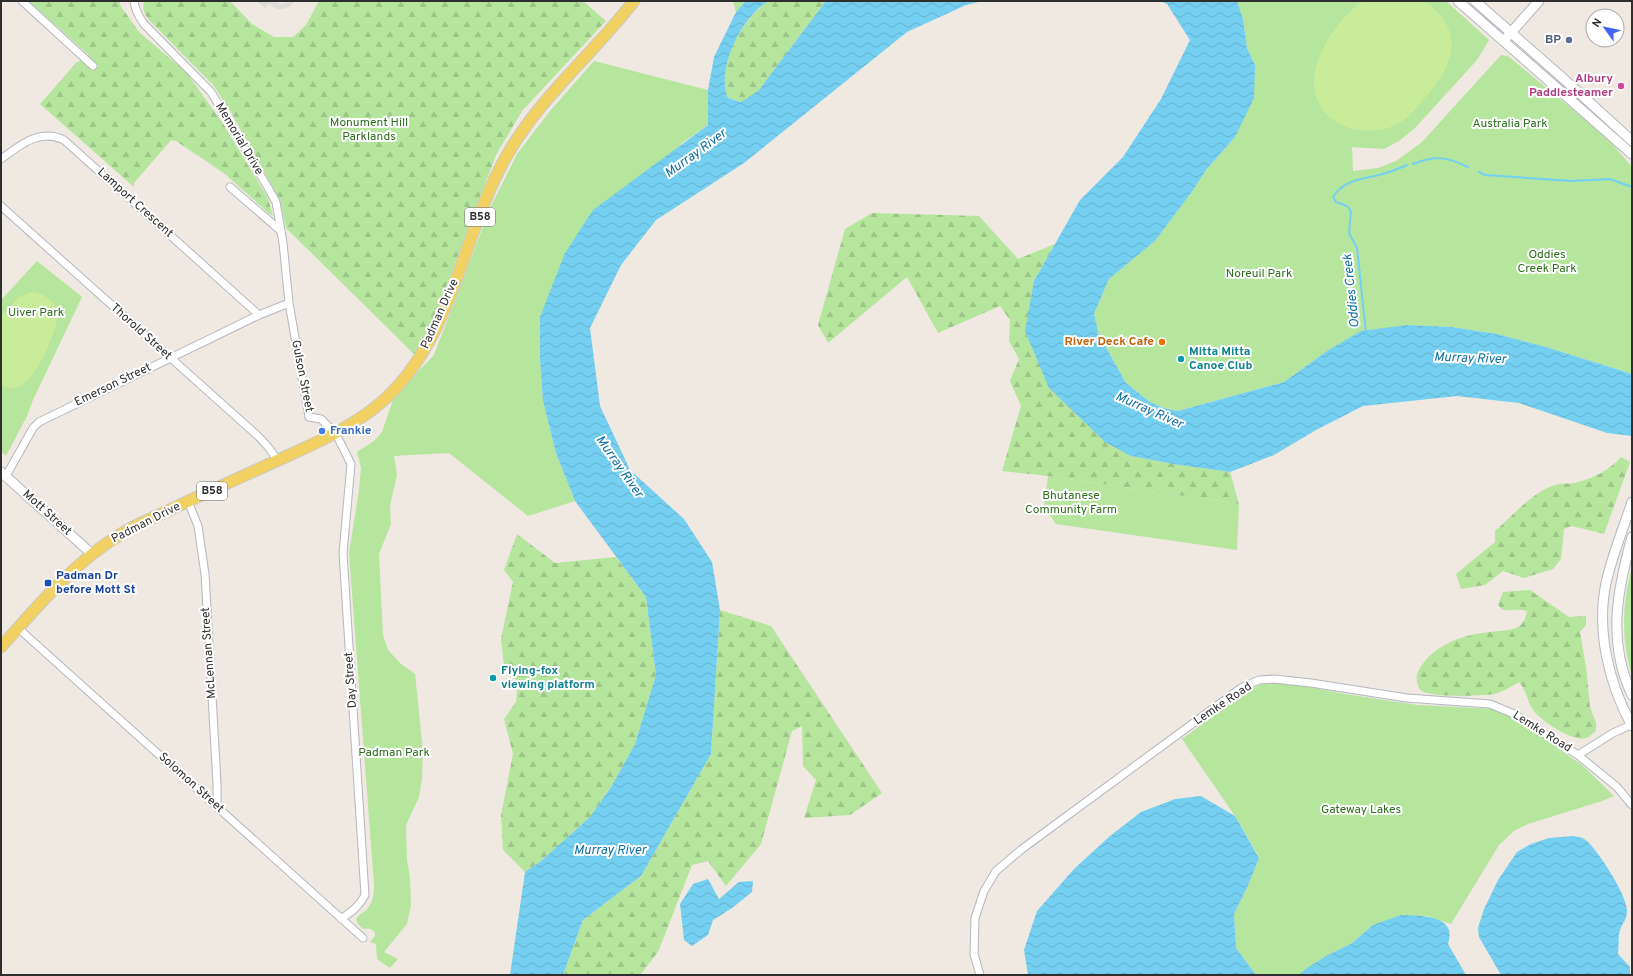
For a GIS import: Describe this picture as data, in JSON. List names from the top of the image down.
{
  "streets": {
    "main road": ["B58", "Padman Drive", "Mott Street"],
    "street": [
      "Memorial Drive",
      "Lamport Crescent",
      "Thorold Street",
      "Gulson Street",
      "Emerson Street",
      "McLennan Street",
      "Day Street",
      "Lemke Road",
      "Solomon Street"
    ]
  },
  "crossings": [
    ["Memorial Drive", "Gulson Street"],
    ["Memorial Drive", "Emerson Street"],
    ["Lamport Crescent", "Emerson Street"],
    ["Padman Drive", "Thorold Street"],
    ["Padman Drive", "Gulson Street"],
    ["Padman Drive", "Mott Street"],
    ["Padman Drive", "McLennan Street"],
    ["Padman Drive", "Day Street"],
    ["Padman Drive", "Solomon Street"],
    ["Thorold Street", "Emerson Street"],
    ["Gulson Street", "Emerson Street"],
    ["Gulson Street", "Day Street"],
    ["Emerson Street", "Mott Street"],
    ["McLennan Street", "Solomon Street"],
    ["Day Street", "Solomon Street"]
  ],
  "water": ["Murray River", "Oddies Creek"],
  "parks": [
    "Monument Hill Parklands",
    "Australia Park",
    "Oddies Creek Park",
    "Noreuil Park",
    "Uiver Park",
    "Bhutanese Community Farm",
    "Padman Park",
    "Gateway Lakes"
  ],
  "places": {
    "other": [
      "BP",
      "Albury Paddlesteamer",
      "River Deck Cafe",
      "Mitta Mitta Canoe Club",
      "Frankie",
      "Flying-fox viewing platform"
    ],
    "transit": ["Padman Dr before Mott St"]
  },
  "north": "top left"
}
